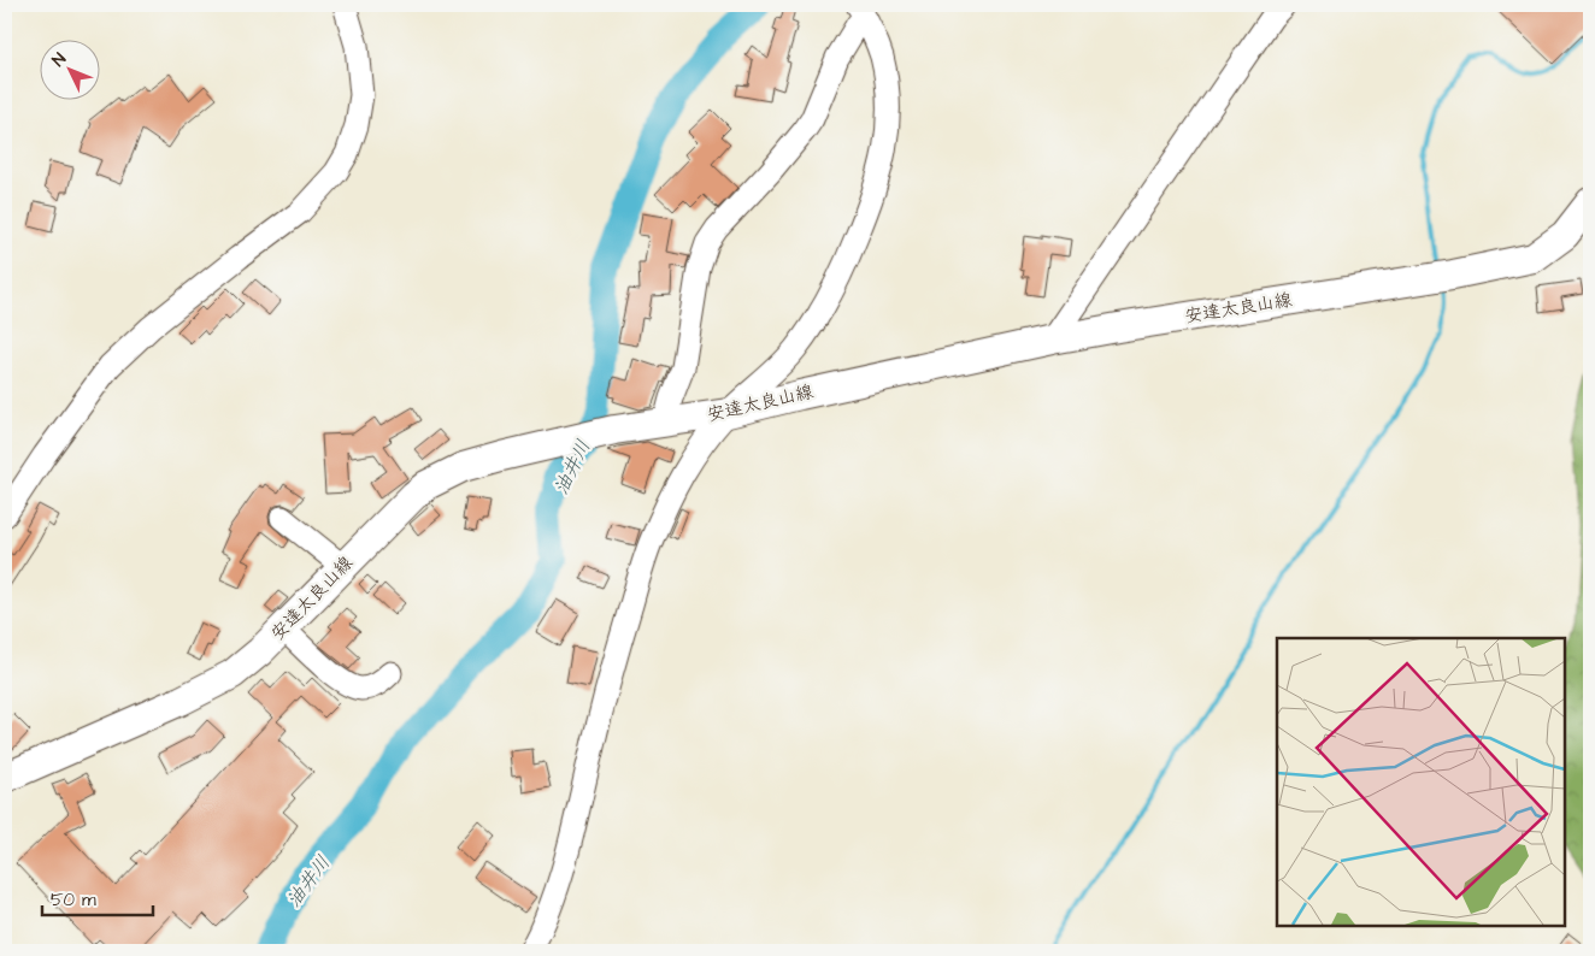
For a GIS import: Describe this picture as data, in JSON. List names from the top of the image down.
{
  "streets": {
    "main road": ["安達太良山線"]
  },
  "water": ["油井川"],
  "scale_bar": "50 m",
  "north": "top left"
}
